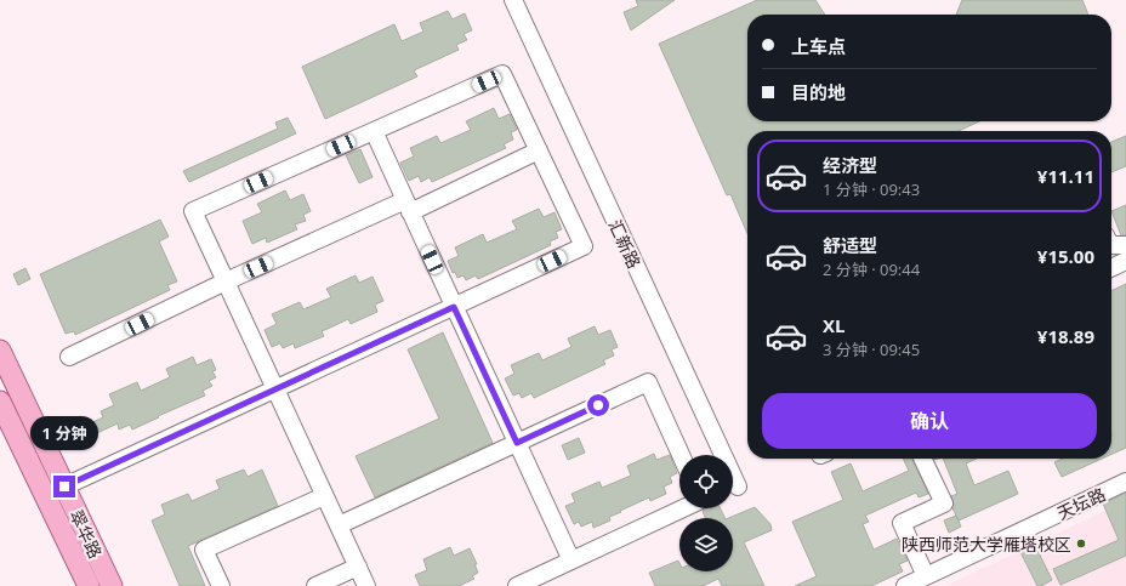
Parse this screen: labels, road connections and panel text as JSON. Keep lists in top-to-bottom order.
{
  "streets": {
    "main road": ["翠华路"],
    "street": ["汇新路", "天坛路"]
  },
  "places": ["陕西师范大学雁塔校区"],
  "page": {
    "banner": ["上车点", "目的地"],
    "list": [
      {
        "name": "经济型",
        "note": "1 分钟 · 09:43",
        "value": "¥11.11"
      },
      {
        "name": "舒适型",
        "note": "2 分钟 · 09:44",
        "value": "¥15.00"
      },
      {
        "name": "XL",
        "note": "3 分钟 · 09:45",
        "value": "¥18.89"
      }
    ],
    "buttons": "确认",
    "bubble": "1 分钟"
  }
}
